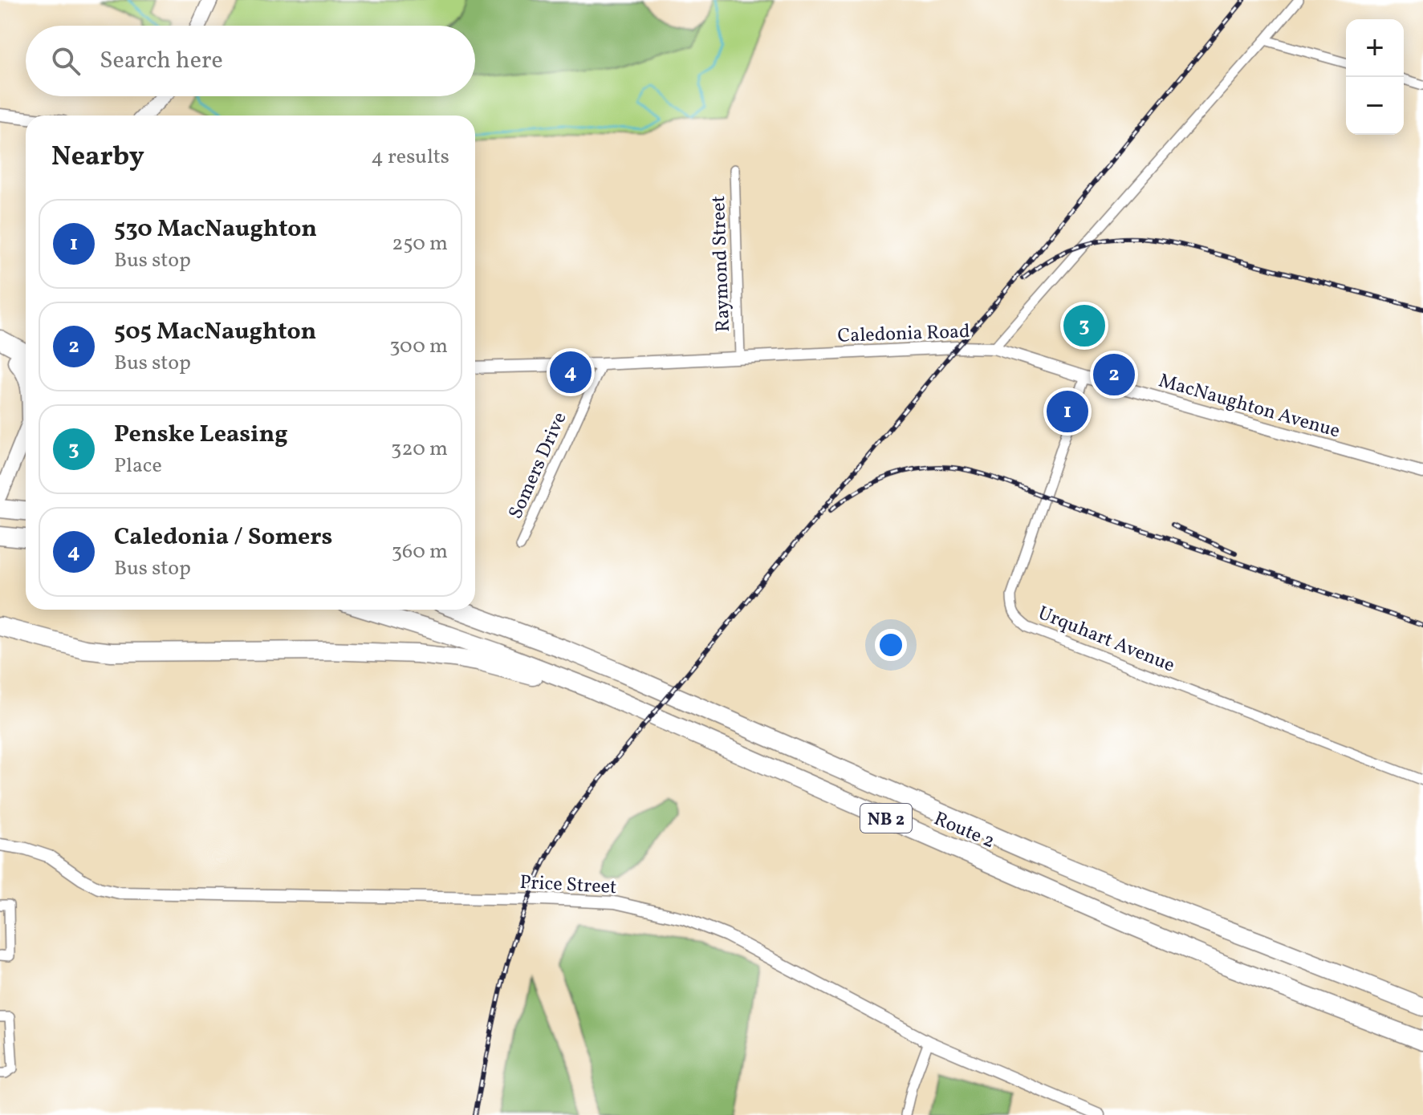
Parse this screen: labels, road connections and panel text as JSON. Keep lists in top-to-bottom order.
{
  "streets": {
    "highway": ["NB 2", "Route 2"],
    "street": [
      "Raymond Street",
      "Caledonia Road",
      "MacNaughton Avenue",
      "Somers Drive",
      "Urquhart Avenue",
      "Price Street"
    ]
  },
  "crossings": [
    ["Raymond Street", "Caledonia Road"],
    ["Caledonia Road", "MacNaughton Avenue"],
    ["Caledonia Road", "Somers Drive"],
    ["MacNaughton Avenue", "Urquhart Avenue"]
  ],
  "page": {
    "map_buttons": ["+", "−"],
    "search": "Search here",
    "heading": ["Nearby", "4 results"],
    "list": [
      {
        "mark": "1",
        "name": "530 MacNaughton",
        "note": "Bus stop",
        "value": "250 m"
      },
      {
        "mark": "2",
        "name": "505 MacNaughton",
        "note": "Bus stop",
        "value": "300 m"
      },
      {
        "mark": "3",
        "name": "Penske Leasing",
        "note": "Place",
        "value": "320 m"
      },
      {
        "mark": "4",
        "name": "Caledonia / Somers",
        "note": "Bus stop",
        "value": "360 m"
      }
    ],
    "pins": [
      "3",
      "4",
      "2",
      "1"
    ]
  }
}
